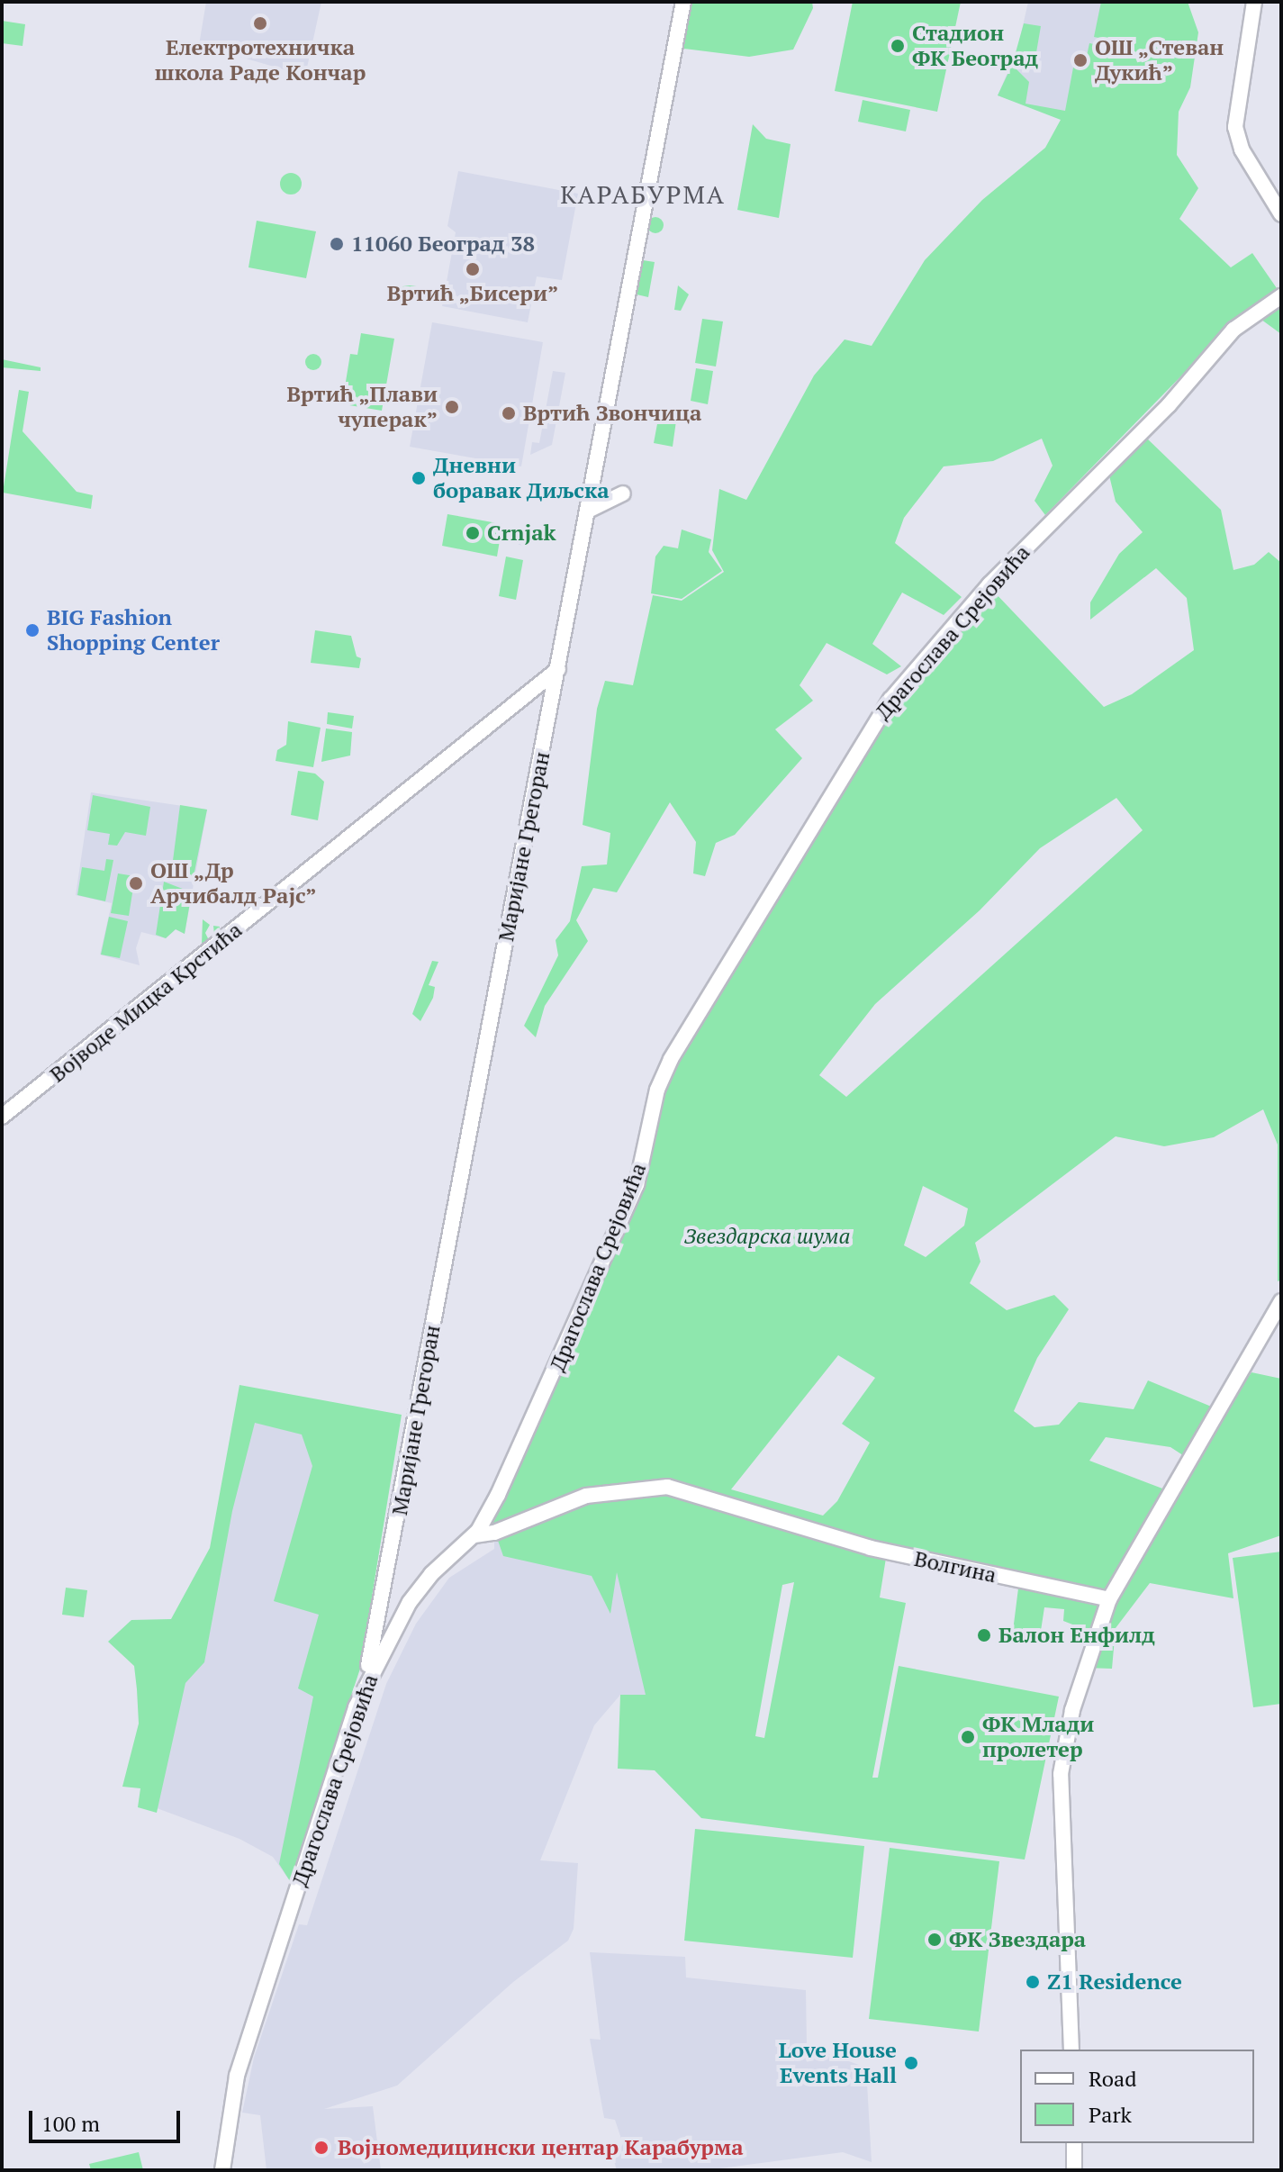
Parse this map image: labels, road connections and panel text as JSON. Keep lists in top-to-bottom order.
{
  "streets": {
    "street": [
      "Драгослава Срејовића",
      "Маријане Грегоран",
      "Војводе Мицка Крстића",
      "Волгина"
    ]
  },
  "crossings": [
    ["Драгослава Срејовића", "Маријане Грегоран"],
    ["Драгослава Срејовића", "Волгина"],
    ["Маријане Грегоран", "Војводе Мицка Крстића"]
  ],
  "districts": ["КАРАБУРМА"],
  "parks": ["Звездарска шума"],
  "places": [
    "Електротехничка школа Раде Кончар",
    "Стадион ФК Београд",
    "ОШ „Стеван Дукић”",
    "11060 Београд 38",
    "Вртић „Бисери”",
    "Вртић „Плави чуперак”",
    "Вртић Звончица",
    "Дневни боравак Диљска",
    "Crnjak",
    "BIG Fashion Shopping Center",
    "ОШ „Др Арчибалд Рајс”",
    "Балон Енфилд",
    "ФК Млади пролетер",
    "ФК Звездара",
    "Z1 Residence",
    "Love House Events Hall",
    "Војномедицински центар Карабурма"
  ],
  "legend": ["Road", "Park"],
  "scale_bar": "100 m"
}
